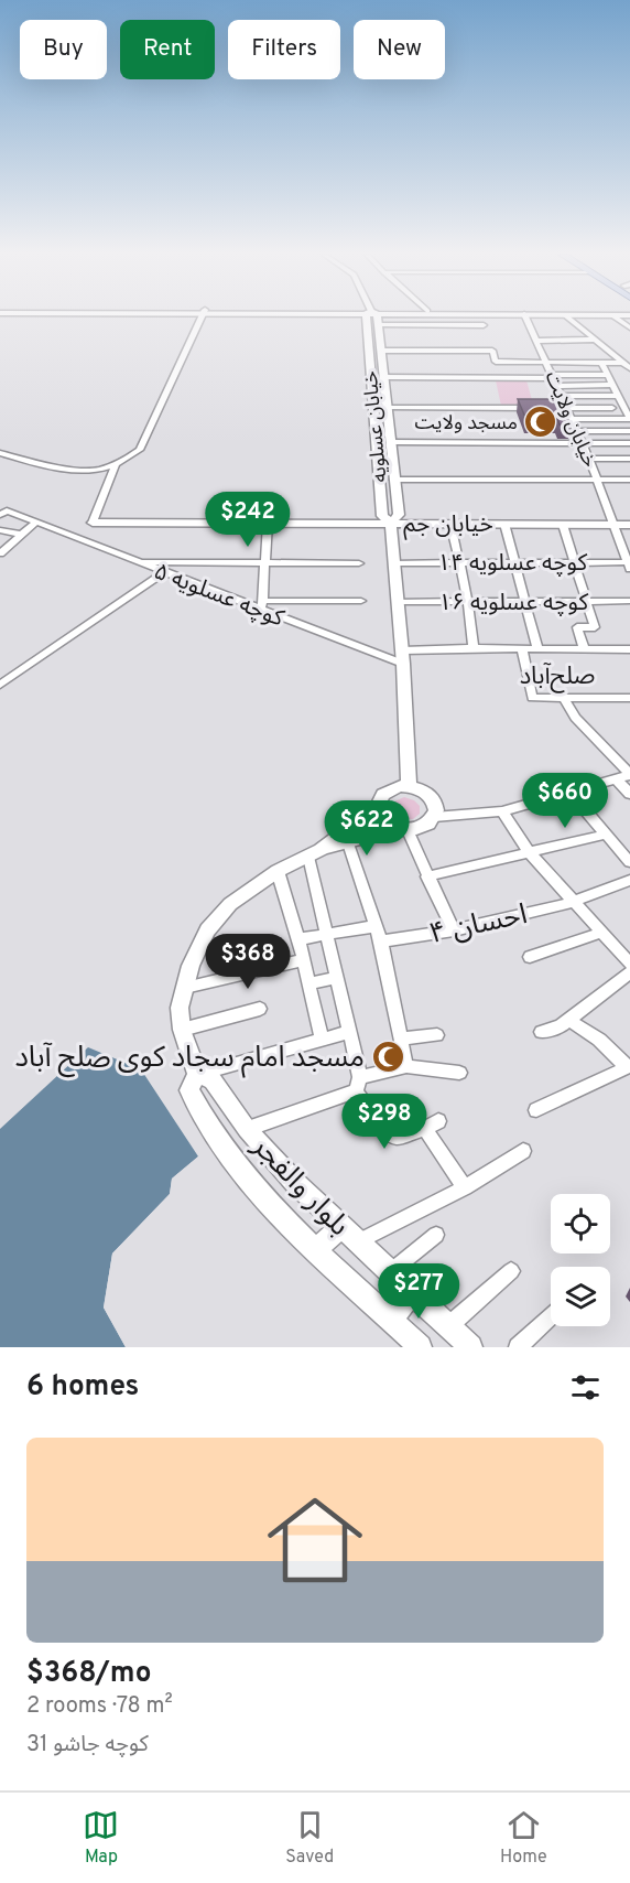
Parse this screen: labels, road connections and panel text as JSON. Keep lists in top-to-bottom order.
{
  "streets": {
    "street": [
      "خیابان ولایت",
      "خیابان عسلویه",
      "خیابان جم",
      "کوچه عسلویه ۱۴",
      "کوچه عسلویه ۵",
      "کوچه عسلویه ۱۶",
      "احسان ۴",
      "بلوار والفجر"
    ]
  },
  "crossings": [
    ["خیابان ولایت", "خیابان جم"],
    ["خیابان ولایت", "کوچه عسلویه ۱۴"],
    ["خیابان عسلویه", "خیابان جم"],
    ["خیابان عسلویه", "کوچه عسلویه ۱۴"],
    ["خیابان عسلویه", "کوچه عسلویه ۵"],
    ["خیابان عسلویه", "کوچه عسلویه ۱۶"]
  ],
  "districts": ["صلح‌آباد"],
  "places": {
    "mosque": ["مسجد ولایت", "مسجد امام سجاد کوی صلح آباد"]
  },
  "page": {
    "chip": [
      "Buy",
      "Rent",
      "Filters",
      "New"
    ],
    "price": [
      "$242",
      "$660",
      "$622",
      "$368",
      "$298",
      "$277"
    ],
    "heading": "6 homes",
    "list": [
      {
        "name": "$368/mo",
        "note": "2 rooms · 78 m² · کوچه جاشو 31"
      }
    ],
    "tabs": ["Map", "Saved", "Home"]
  }
}
